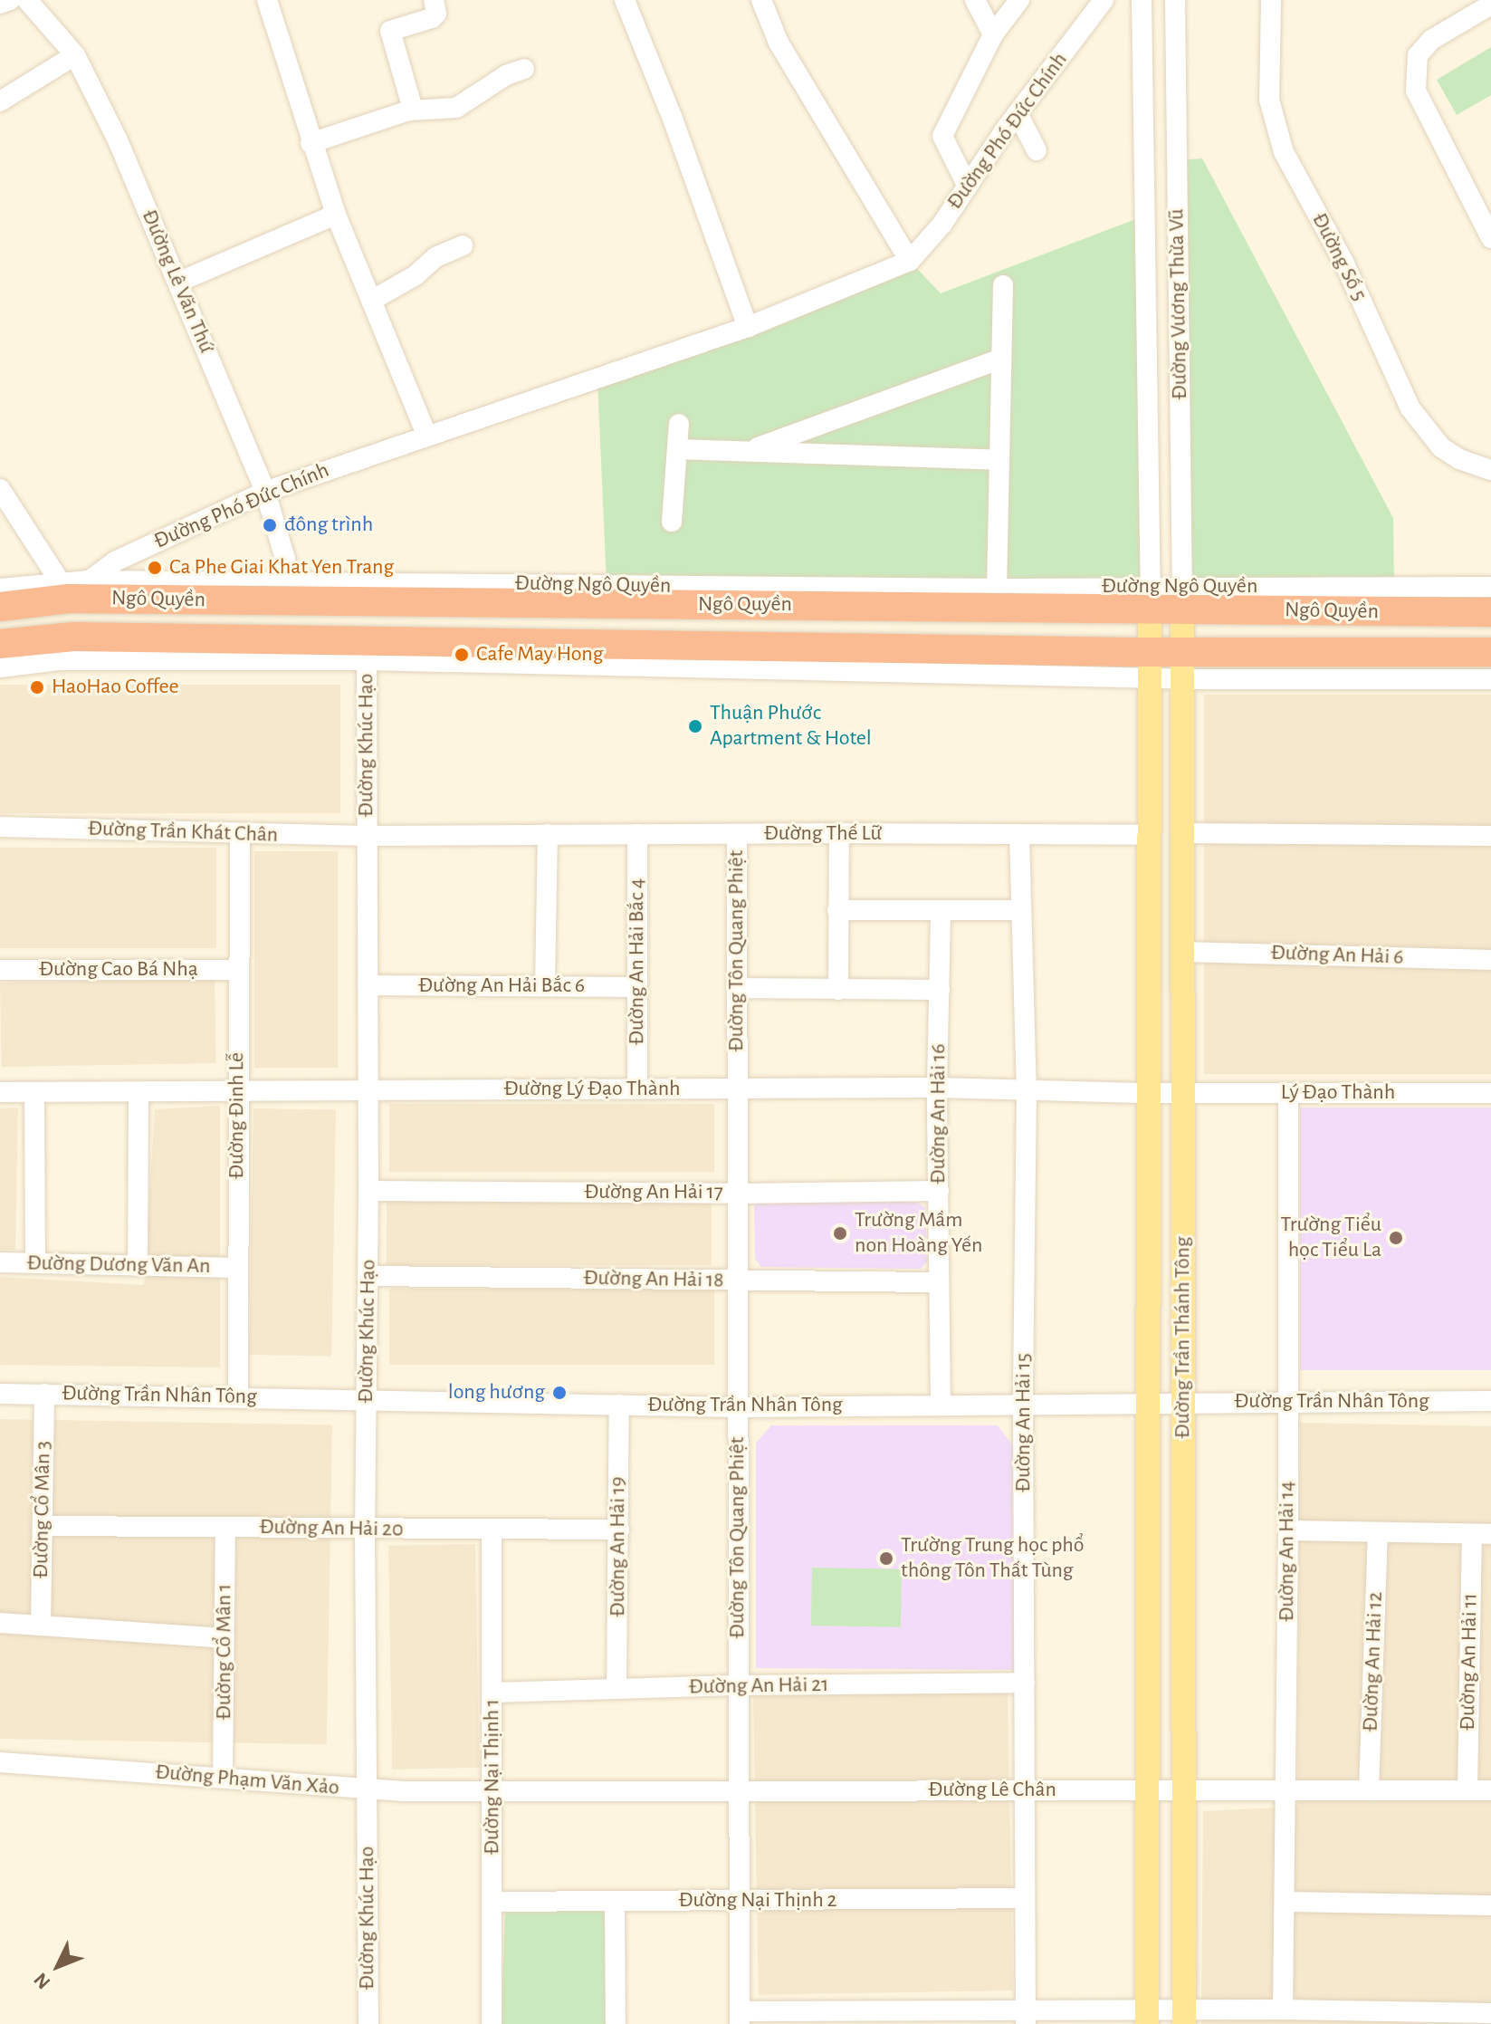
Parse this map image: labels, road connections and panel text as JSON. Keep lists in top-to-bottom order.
{
  "streets": {
    "highway": ["Ngô Quyền"],
    "main road": ["Đường Trần Thánh Tông"],
    "street": [
      "Đường Phó Đức Chính",
      "Đường Số 5",
      "Đường Lê Văn Thứ",
      "Đường Vương Thừa Vũ",
      "Đường Ngô Quyền",
      "Đường Khúc Hạo",
      "Đường Trần Khát Chân",
      "Đường Thế Lữ",
      "Đường Tôn Quang Phiệt",
      "Đường An Hải 6",
      "Đường An Hải Bắc 4",
      "Đường Cao Bá Nhạ",
      "Đường An Hải Bắc 6",
      "Đường Lý Đạo Thành",
      "Lý Đạo Thành",
      "Đường An Hải 16",
      "Đường Đinh Lễ",
      "Đường An Hải 17",
      "Đường Dương Văn An",
      "Đường An Hải 18",
      "Đường Trần Nhân Tông",
      "Đường An Hải 15",
      "Đường Cổ Mân 3",
      "Đường An Hải 20",
      "Đường An Hải 19",
      "Đường An Hải 14",
      "Đường Cổ Mân 1",
      "Đường An Hải 12",
      "Đường An Hải 11",
      "Đường An Hải 21",
      "Đường Nại Thịnh 1",
      "Đường Phạm Văn Xảo",
      "Đường Lê Chân",
      "Đường Nại Thịnh 2"
    ]
  },
  "crossings": [
    ["Đường Phó Đức Chính", "Đường Lê Văn Thứ"],
    ["Đường Phó Đức Chính", "Đường Ngô Quyền"],
    ["Đường Phó Đức Chính", "Ngô Quyền"],
    ["Đường Lê Văn Thứ", "Đường Ngô Quyền"],
    ["Đường Vương Thừa Vũ", "Đường Ngô Quyền"],
    ["Đường Vương Thừa Vũ", "Ngô Quyền"],
    ["Đường Vương Thừa Vũ", "Đường Trần Thánh Tông"],
    ["Đường Ngô Quyền", "Ngô Quyền"],
    ["Đường Ngô Quyền", "Đường Trần Thánh Tông"],
    ["Ngô Quyền", "Đường Khúc Hạo"],
    ["Ngô Quyền", "Đường Trần Thánh Tông"],
    ["Đường Khúc Hạo", "Đường Trần Khát Chân"],
    ["Đường Khúc Hạo", "Đường Thế Lữ"],
    ["Đường Khúc Hạo", "Đường An Hải Bắc 6"],
    ["Đường Khúc Hạo", "Đường Lý Đạo Thành"],
    ["Đường Khúc Hạo", "Đường An Hải 17"],
    ["Đường Khúc Hạo", "Đường An Hải 18"],
    ["Đường Khúc Hạo", "Đường Trần Nhân Tông"],
    ["Đường Khúc Hạo", "Đường An Hải 20"],
    ["Đường Khúc Hạo", "Đường Phạm Văn Xảo"],
    ["Đường Trần Khát Chân", "Đường Thế Lữ"],
    ["Đường Trần Khát Chân", "Đường Đinh Lễ"],
    ["Đường Thế Lữ", "Đường Tôn Quang Phiệt"],
    ["Đường Thế Lữ", "Đường An Hải Bắc 4"],
    ["Đường Thế Lữ", "Đường Trần Thánh Tông"],
    ["Đường Thế Lữ", "Đường An Hải 15"],
    ["Đường Tôn Quang Phiệt", "Đường Lý Đạo Thành"],
    ["Đường Tôn Quang Phiệt", "Đường An Hải 17"],
    ["Đường Tôn Quang Phiệt", "Đường An Hải 18"],
    ["Đường Tôn Quang Phiệt", "Đường Trần Nhân Tông"],
    ["Đường Tôn Quang Phiệt", "Đường An Hải 21"],
    ["Đường Tôn Quang Phiệt", "Đường Lê Chân"],
    ["Đường Tôn Quang Phiệt", "Đường Nại Thịnh 2"],
    ["Đường An Hải 6", "Đường Trần Thánh Tông"],
    ["Đường An Hải Bắc 4", "Đường An Hải Bắc 6"],
    ["Đường An Hải Bắc 4", "Đường Lý Đạo Thành"],
    ["Đường Cao Bá Nhạ", "Đường Đinh Lễ"],
    ["Đường Lý Đạo Thành", "Lý Đạo Thành"],
    ["Đường Lý Đạo Thành", "Đường An Hải 16"],
    ["Đường Lý Đạo Thành", "Đường Đinh Lễ"],
    ["Đường Lý Đạo Thành", "Đường Trần Thánh Tông"],
    ["Đường Lý Đạo Thành", "Đường An Hải 15"],
    ["Lý Đạo Thành", "Đường Trần Thánh Tông"],
    ["Lý Đạo Thành", "Đường An Hải 14"],
    ["Đường An Hải 16", "Đường An Hải 17"],
    ["Đường An Hải 16", "Đường An Hải 18"],
    ["Đường An Hải 16", "Đường Trần Nhân Tông"],
    ["Đường Đinh Lễ", "Đường Dương Văn An"],
    ["Đường Đinh Lễ", "Đường Trần Nhân Tông"],
    ["Đường Trần Thánh Tông", "Đường Trần Nhân Tông"],
    ["Đường Trần Thánh Tông", "Đường Lê Chân"],
    ["Đường Trần Nhân Tông", "Đường An Hải 15"],
    ["Đường Trần Nhân Tông", "Đường Cổ Mân 3"],
    ["Đường Trần Nhân Tông", "Đường An Hải 19"],
    ["Đường Trần Nhân Tông", "Đường An Hải 14"],
    ["Đường An Hải 15", "Đường An Hải 21"],
    ["Đường An Hải 15", "Đường Lê Chân"],
    ["Đường An Hải 15", "Đường Nại Thịnh 2"],
    ["Đường Cổ Mân 3", "Đường An Hải 20"],
    ["Đường An Hải 20", "Đường An Hải 19"],
    ["Đường An Hải 20", "Đường Cổ Mân 1"],
    ["Đường An Hải 20", "Đường Nại Thịnh 1"],
    ["Đường An Hải 19", "Đường An Hải 21"],
    ["Đường An Hải 14", "Đường Lê Chân"],
    ["Đường Cổ Mân 1", "Đường Phạm Văn Xảo"],
    ["Đường An Hải 12", "Đường Lê Chân"],
    ["Đường An Hải 11", "Đường Lê Chân"],
    ["Đường An Hải 21", "Đường Nại Thịnh 1"],
    ["Đường Nại Thịnh 1", "Đường Phạm Văn Xảo"],
    ["Đường Nại Thịnh 1", "Đường Lê Chân"],
    ["Đường Nại Thịnh 1", "Đường Nại Thịnh 2"],
    ["Đường Phạm Văn Xảo", "Đường Lê Chân"]
  ],
  "places": [
    "đông trình",
    "Ca Phe Giai Khat Yen Trang",
    "Cafe May Hong",
    "HaoHao Coffee",
    "Thuận Phước Apartment & Hotel",
    "Trường Mầm non Hoàng Yến",
    "Trường Tiểu học Tiểu La",
    "long hương",
    "Trường Trung học phổ thông Tôn Thất Tùng"
  ],
  "north": "bottom left"
}
